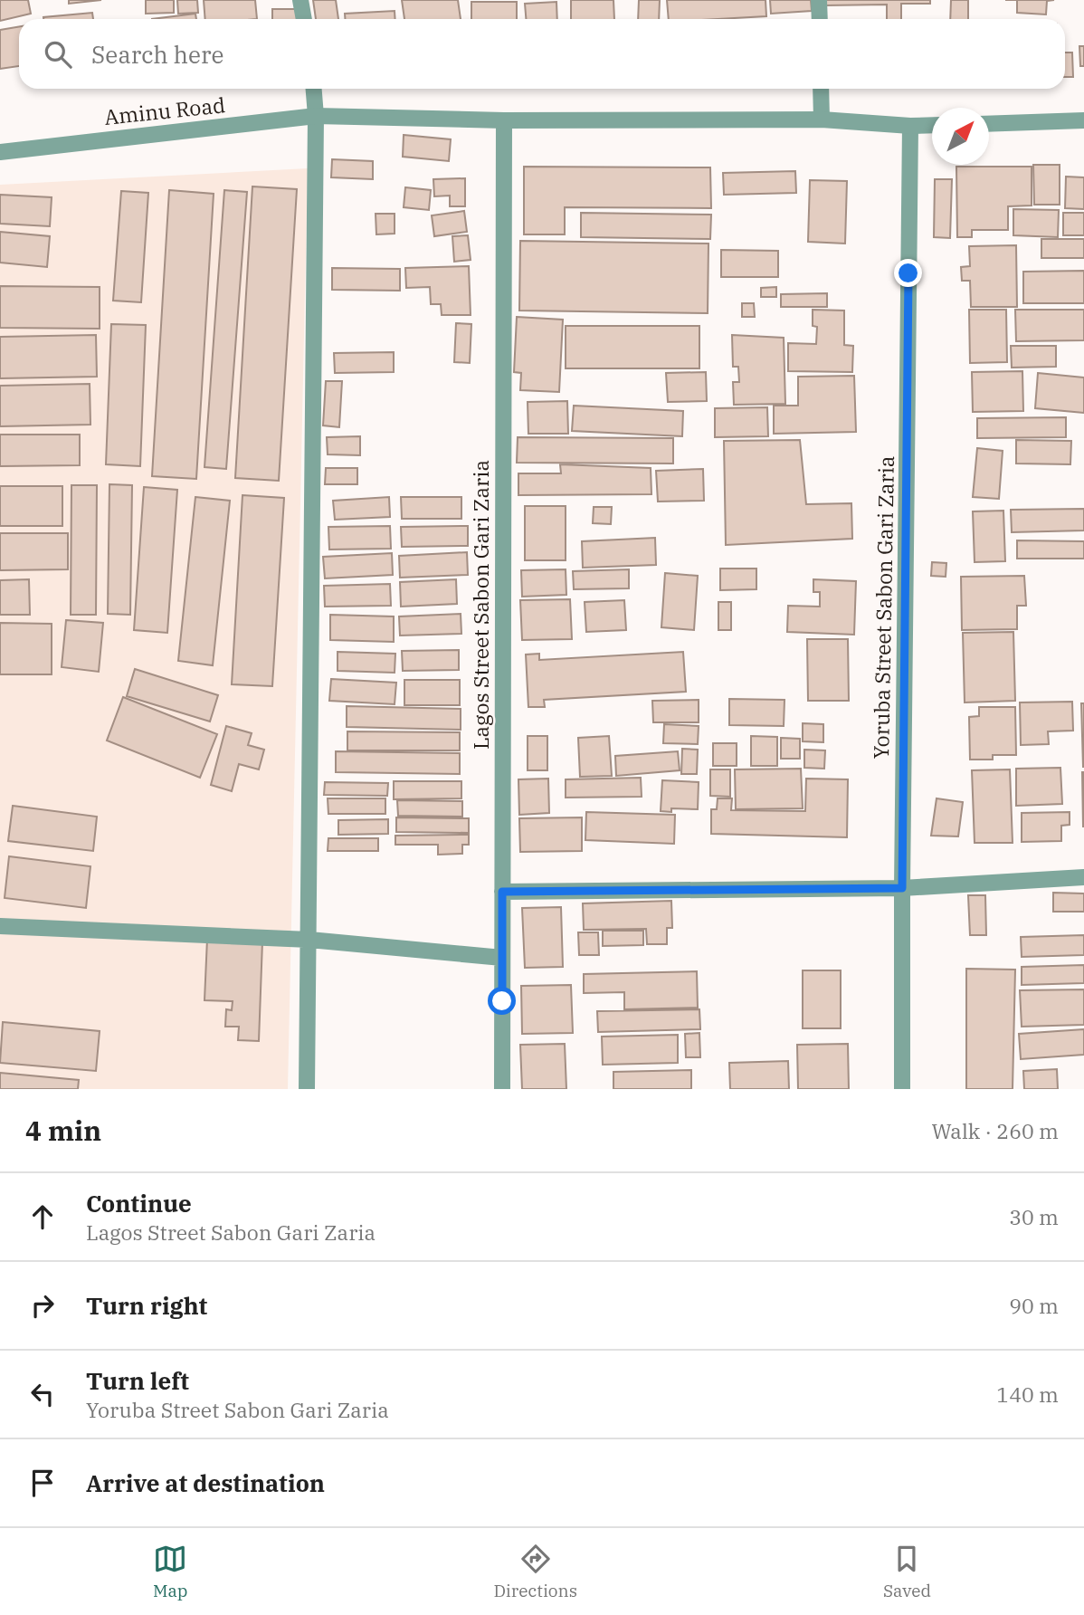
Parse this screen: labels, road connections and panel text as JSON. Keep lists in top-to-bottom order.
{
  "streets": {
    "street": ["Aminu Road", "Lagos Street Sabon Gari Zaria", "Yoruba Street Sabon Gari Zaria"]
  },
  "crossings": [
    ["Aminu Road", "Lagos Street Sabon Gari Zaria"],
    ["Aminu Road", "Yoruba Street Sabon Gari Zaria"]
  ],
  "north": "top right",
  "page": {
    "search": "Search here",
    "heading": ["4 min", "Walk · 260 m"],
    "list": [
      ["Continue", "Lagos Street Sabon Gari Zaria", "30 m"],
      ["Turn right", "90 m"],
      ["Turn left", "Yoruba Street Sabon Gari Zaria", "140 m"],
      "Arrive at destination"
    ],
    "nav": ["Map", "Directions", "Saved"]
  }
}
